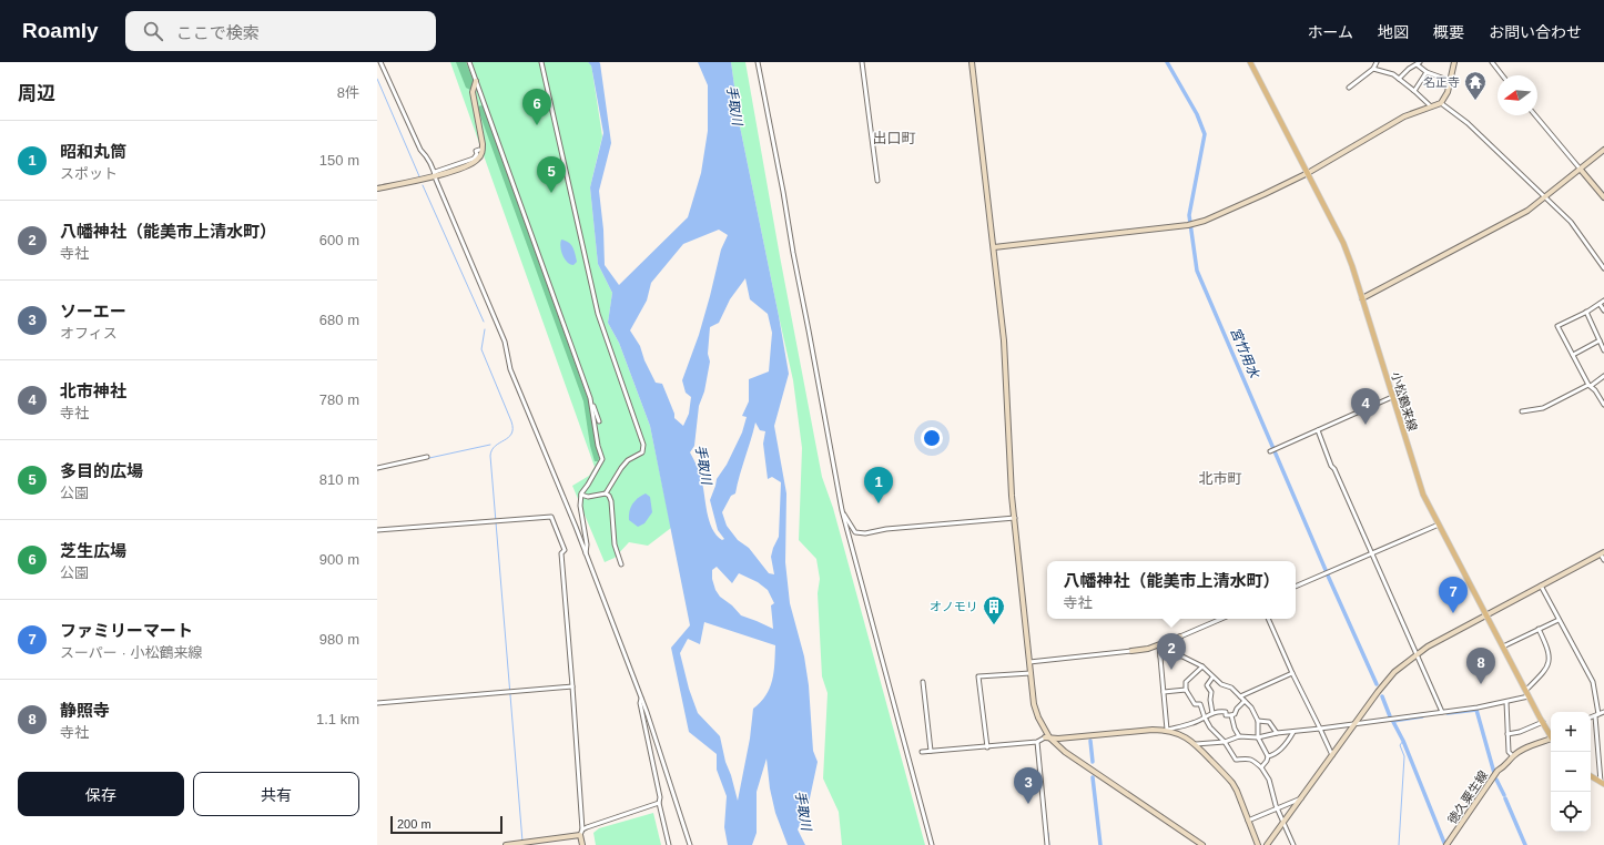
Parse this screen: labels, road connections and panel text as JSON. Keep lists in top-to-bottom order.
{
  "streets": {
    "main road": ["小松鶴来線"],
    "street": ["徳久粟生線"]
  },
  "districts": ["出口町", "北市町"],
  "water": ["手取川", "宮竹用水"],
  "places": {
    "temple": ["名正寺"],
    "building": ["オノモリ"]
  },
  "scale_bar": "200 m",
  "north": "left",
  "page": {
    "header": "Roamly",
    "search": "ここで検索",
    "nav": [
      "ホーム",
      "地図",
      "概要",
      "お問い合わせ"
    ],
    "heading": ["周辺", "8件"],
    "pins": [
      "6",
      "5",
      "4",
      "1",
      "7",
      "2",
      "8",
      "3"
    ],
    "list": [
      {
        "mark": "1",
        "name": "昭和丸筒",
        "note": "スポット",
        "value": "150 m"
      },
      {
        "mark": "2",
        "name": "八幡神社（能美市上清水町）",
        "note": "寺社",
        "value": "600 m"
      },
      {
        "mark": "3",
        "name": "ソーエー",
        "note": "オフィス",
        "value": "680 m"
      },
      {
        "mark": "4",
        "name": "北市神社",
        "note": "寺社",
        "value": "780 m"
      },
      {
        "mark": "5",
        "name": "多目的広場",
        "note": "公園",
        "value": "810 m"
      },
      {
        "mark": "6",
        "name": "芝生広場",
        "note": "公園",
        "value": "900 m"
      },
      {
        "mark": "7",
        "name": "ファミリーマート",
        "note": "スーパー · 小松鶴来線",
        "value": "980 m"
      },
      {
        "mark": "8",
        "name": "静照寺",
        "note": "寺社",
        "value": "1.1 km"
      }
    ],
    "popup": ["八幡神社（能美市上清水町）", "寺社"],
    "map_buttons": ["+", "−"],
    "buttons": ["保存", "共有"],
    "scale": "200 m"
  }
}
